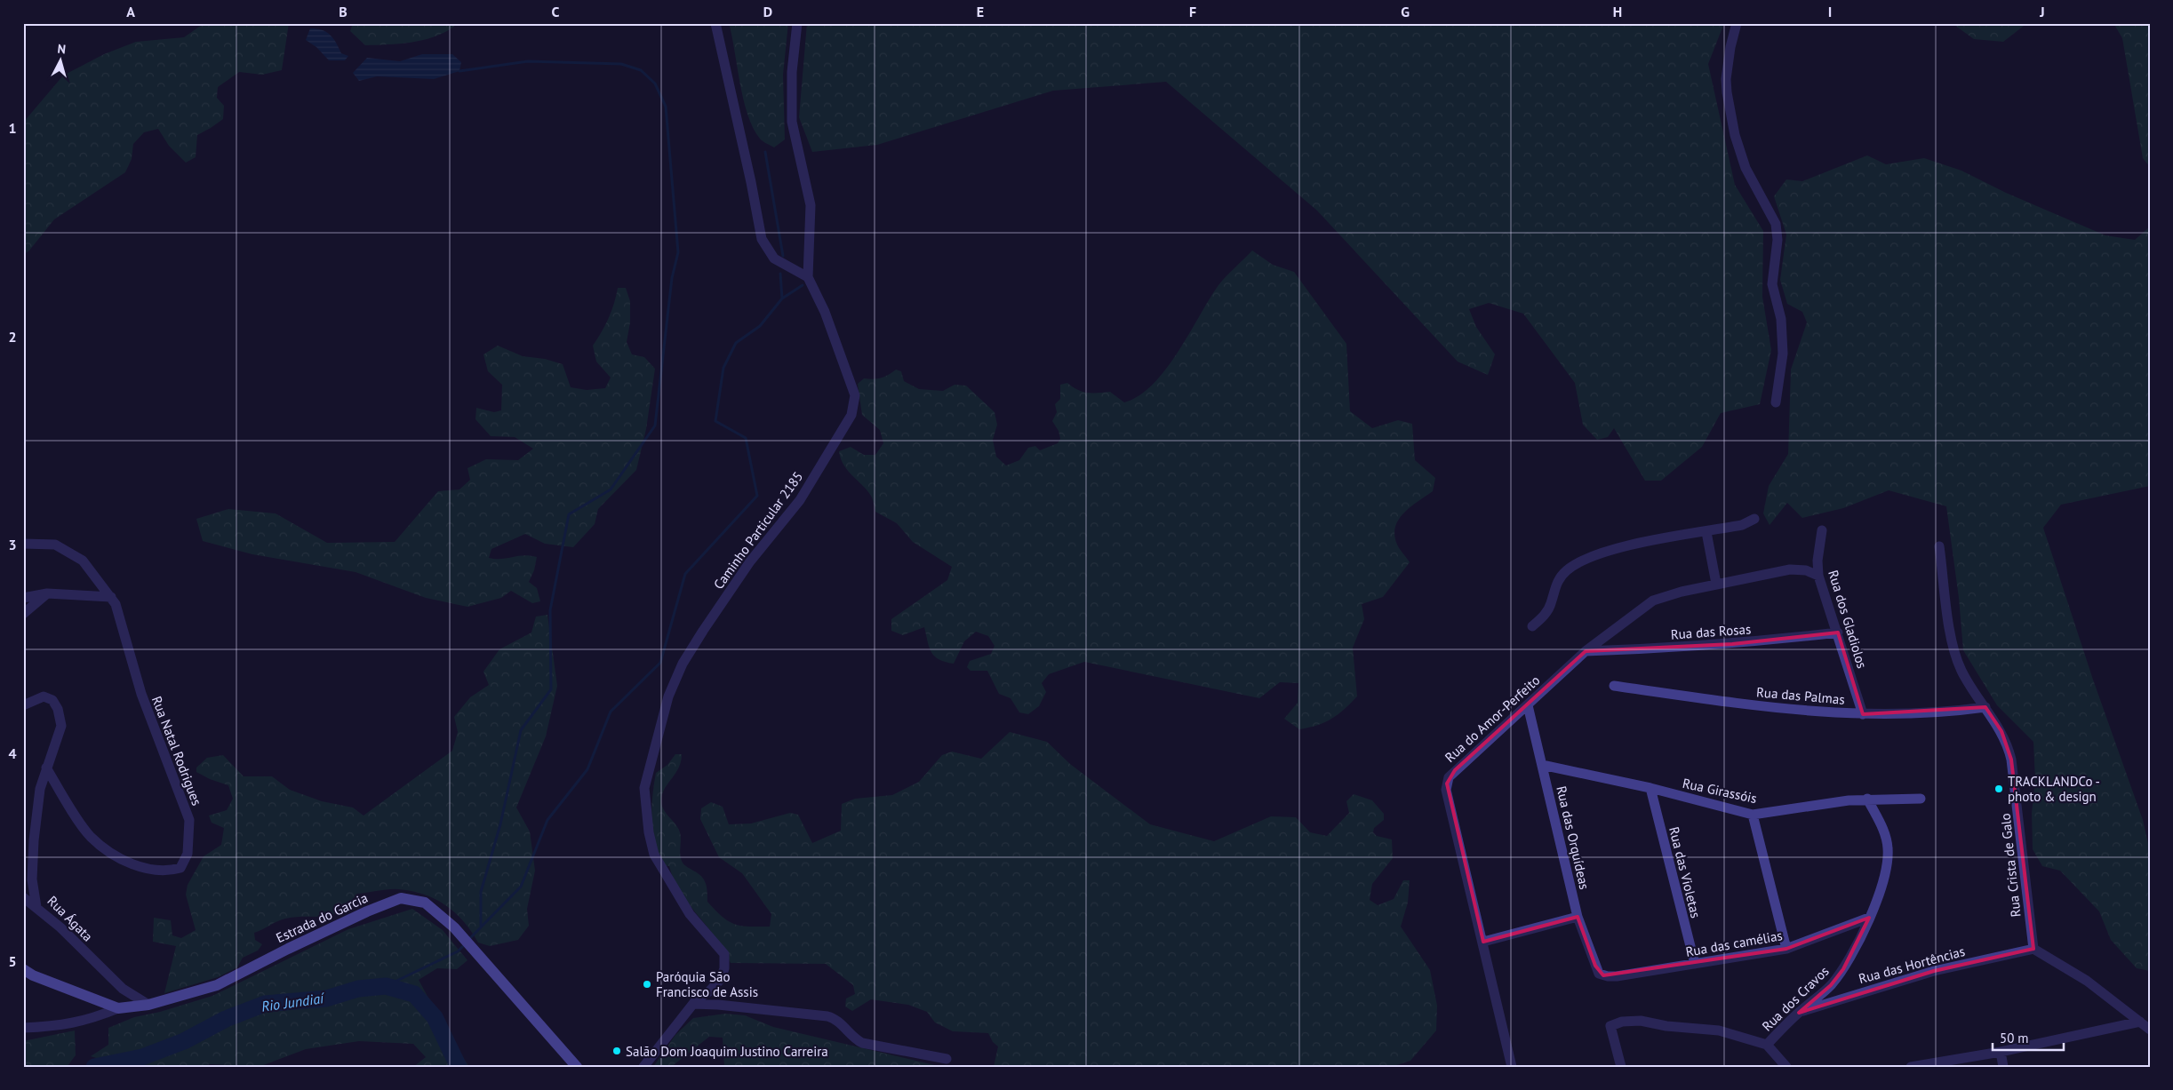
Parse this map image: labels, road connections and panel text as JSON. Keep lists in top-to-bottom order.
{
  "streets": {
    "street": [
      "Caminho Particular 2185",
      "Rua dos Gladiolos",
      "Rua das Rosas",
      "Rua das Palmas",
      "Rua do Amor-Perfeito",
      "Rua Natal Rodrigues",
      "Rua Girassóis",
      "Rua das Orquídeas",
      "Rua Crista de Galo",
      "Rua das Violetas",
      "Estrada do Garcia",
      "Rua Ágata",
      "Rua das camélias",
      "Rua das Hortências",
      "Rua dos Cravos"
    ]
  },
  "crossings": [
    ["Rua dos Gladiolos", "Rua das Rosas"],
    ["Rua dos Gladiolos", "Rua das Palmas"],
    ["Rua dos Gladiolos", "Rua do Amor-Perfeito"],
    ["Rua das Rosas", "Rua do Amor-Perfeito"],
    ["Rua das Palmas", "Rua Crista de Galo"],
    ["Rua do Amor-Perfeito", "Rua das Orquídeas"],
    ["Rua Natal Rodrigues", "Rua Ágata"],
    ["Rua Girassóis", "Rua das Orquídeas"],
    ["Rua Girassóis", "Rua das Violetas"],
    ["Rua Girassóis", "Rua dos Cravos"],
    ["Rua das Orquídeas", "Rua das camélias"],
    ["Rua Crista de Galo", "Rua das Hortências"],
    ["Rua das Violetas", "Rua das camélias"],
    ["Estrada do Garcia", "Rua Ágata"],
    ["Rua das camélias", "Rua dos Cravos"],
    ["Rua das Hortências", "Rua dos Cravos"]
  ],
  "water": ["Rio Jundiaí"],
  "places": ["TRACKLANDCo - photo & design", "Paróquia São Francisco de Assis", "Salão Dom Joaquim Justino Carreira"],
  "scale_bar": "50 m",
  "north": "top",
  "grid": {
    "columns": [
      "A",
      "B",
      "C",
      "D",
      "E",
      "F",
      "G",
      "H",
      "I",
      "J"
    ],
    "rows": [
      "1",
      "2",
      "3",
      "4",
      "5"
    ]
  }
}
